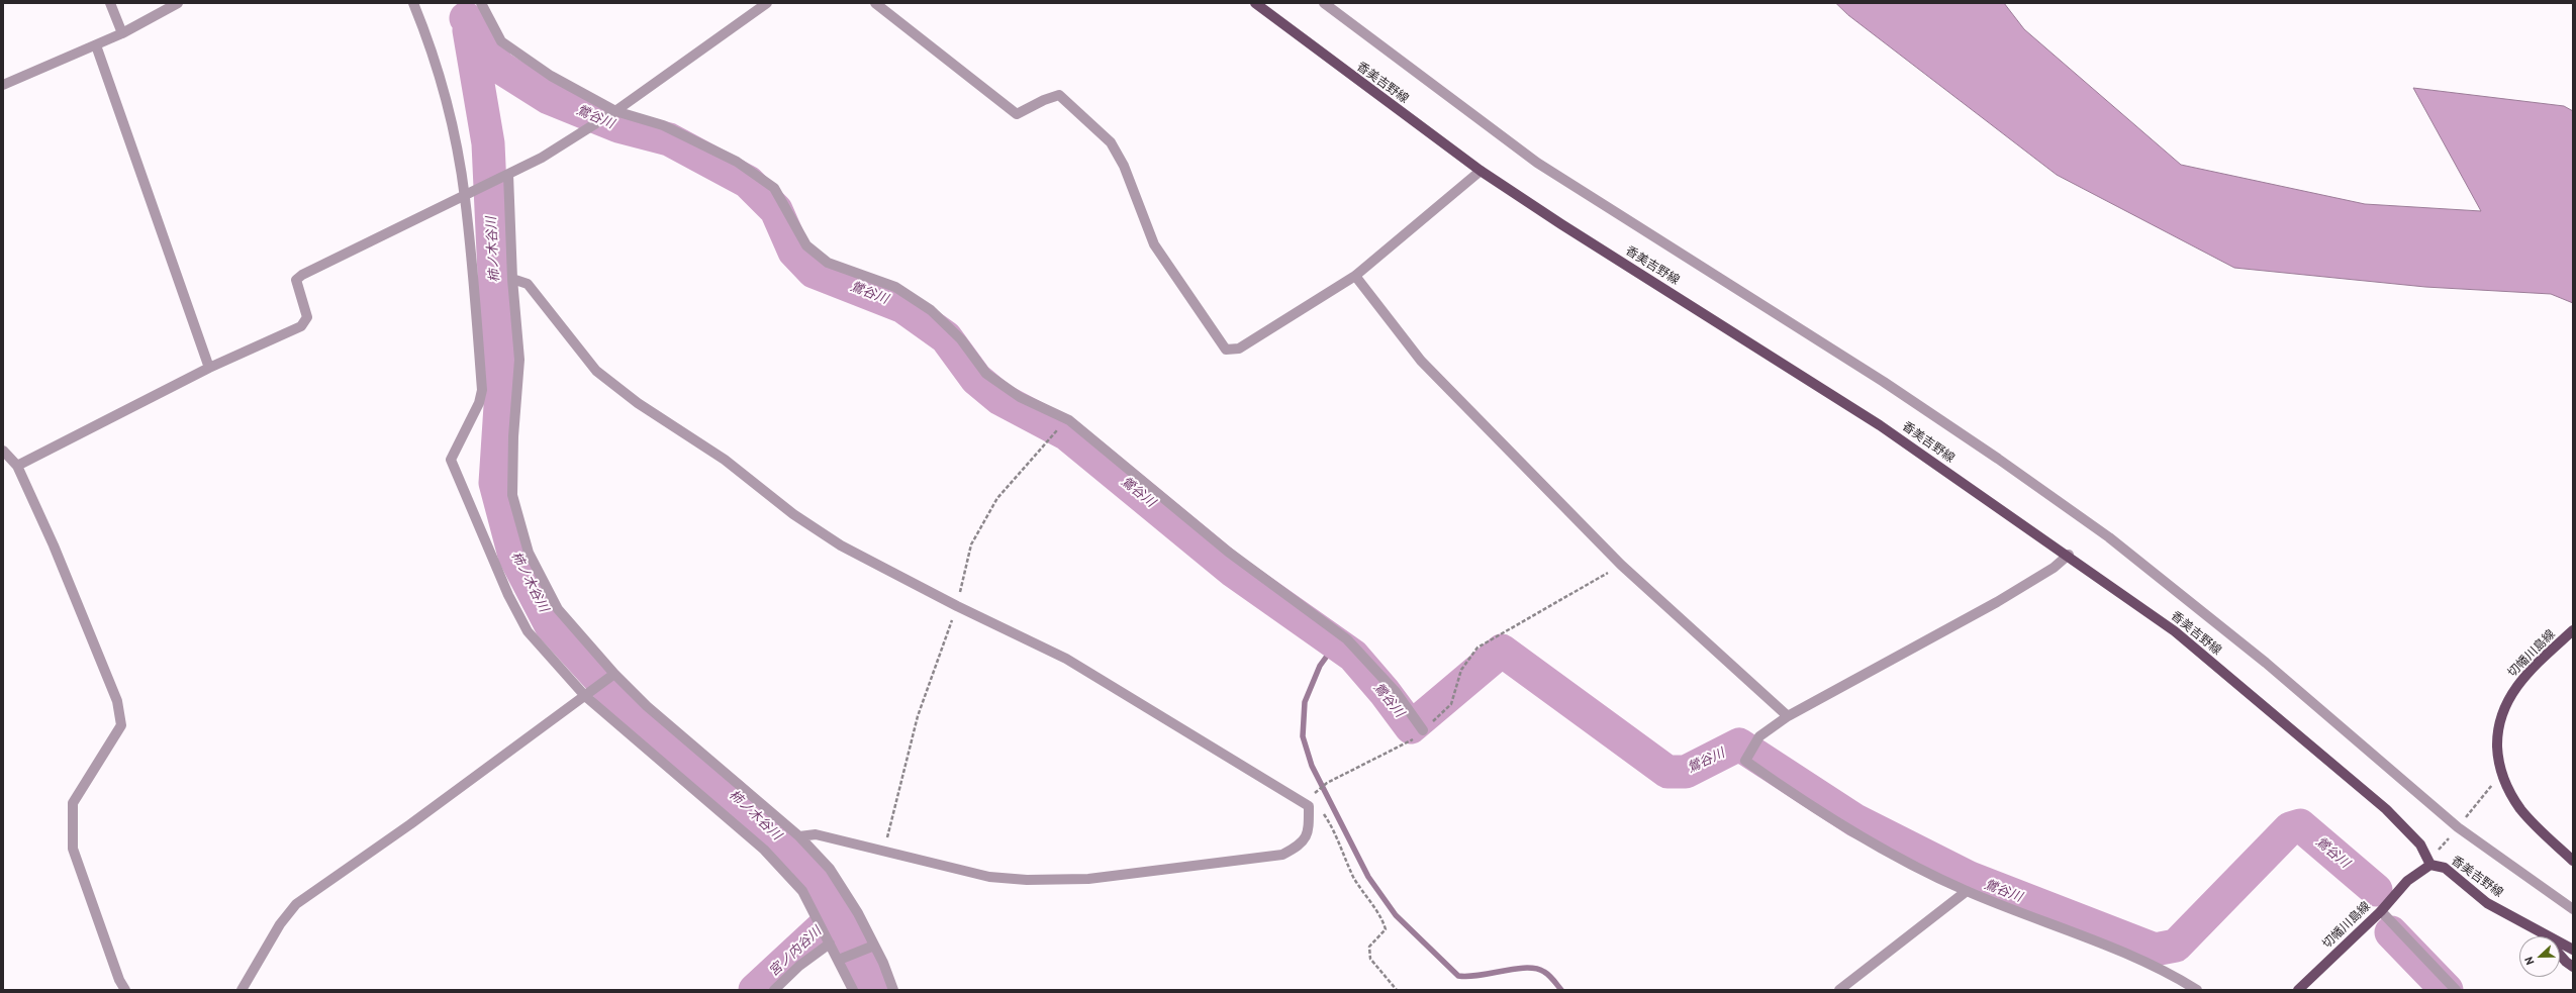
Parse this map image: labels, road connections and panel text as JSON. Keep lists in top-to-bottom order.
{
  "streets": {
    "main road": ["香美吉野線", "切幡川島線"]
  },
  "crossings": [
    ["香美吉野線", "切幡川島線"]
  ],
  "water": ["鶯谷川", "柿ノ木谷川", "宮ノ内谷川"],
  "north": "left"
}
